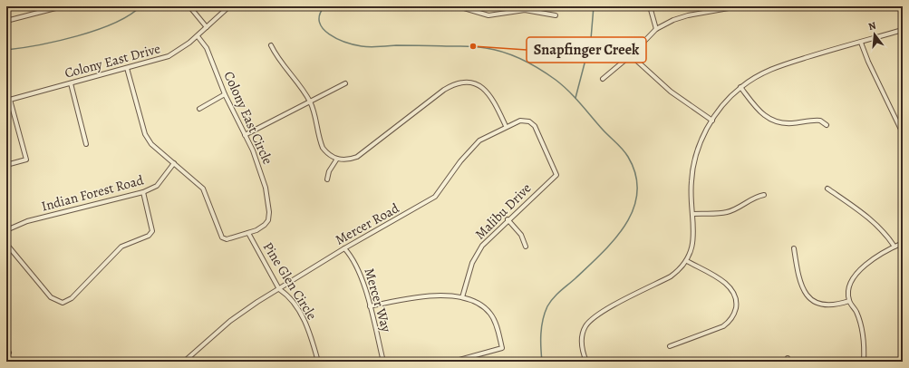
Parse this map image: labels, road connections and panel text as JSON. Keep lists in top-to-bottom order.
{
  "streets": {
    "street": [
      "Colony East Drive",
      "Colony East Circle",
      "Indian Forest Road",
      "Malibu Drive",
      "Mercer Road",
      "Pine Glen Circle",
      "Mercer Way"
    ]
  },
  "crossings": [
    ["Colony East Drive", "Colony East Circle"],
    ["Colony East Circle", "Indian Forest Road"],
    ["Colony East Circle", "Pine Glen Circle"],
    ["Malibu Drive", "Mercer Road"],
    ["Mercer Road", "Pine Glen Circle"],
    ["Mercer Road", "Mercer Way"]
  ],
  "places": ["Snapfinger Creek"],
  "north": "top"
}
